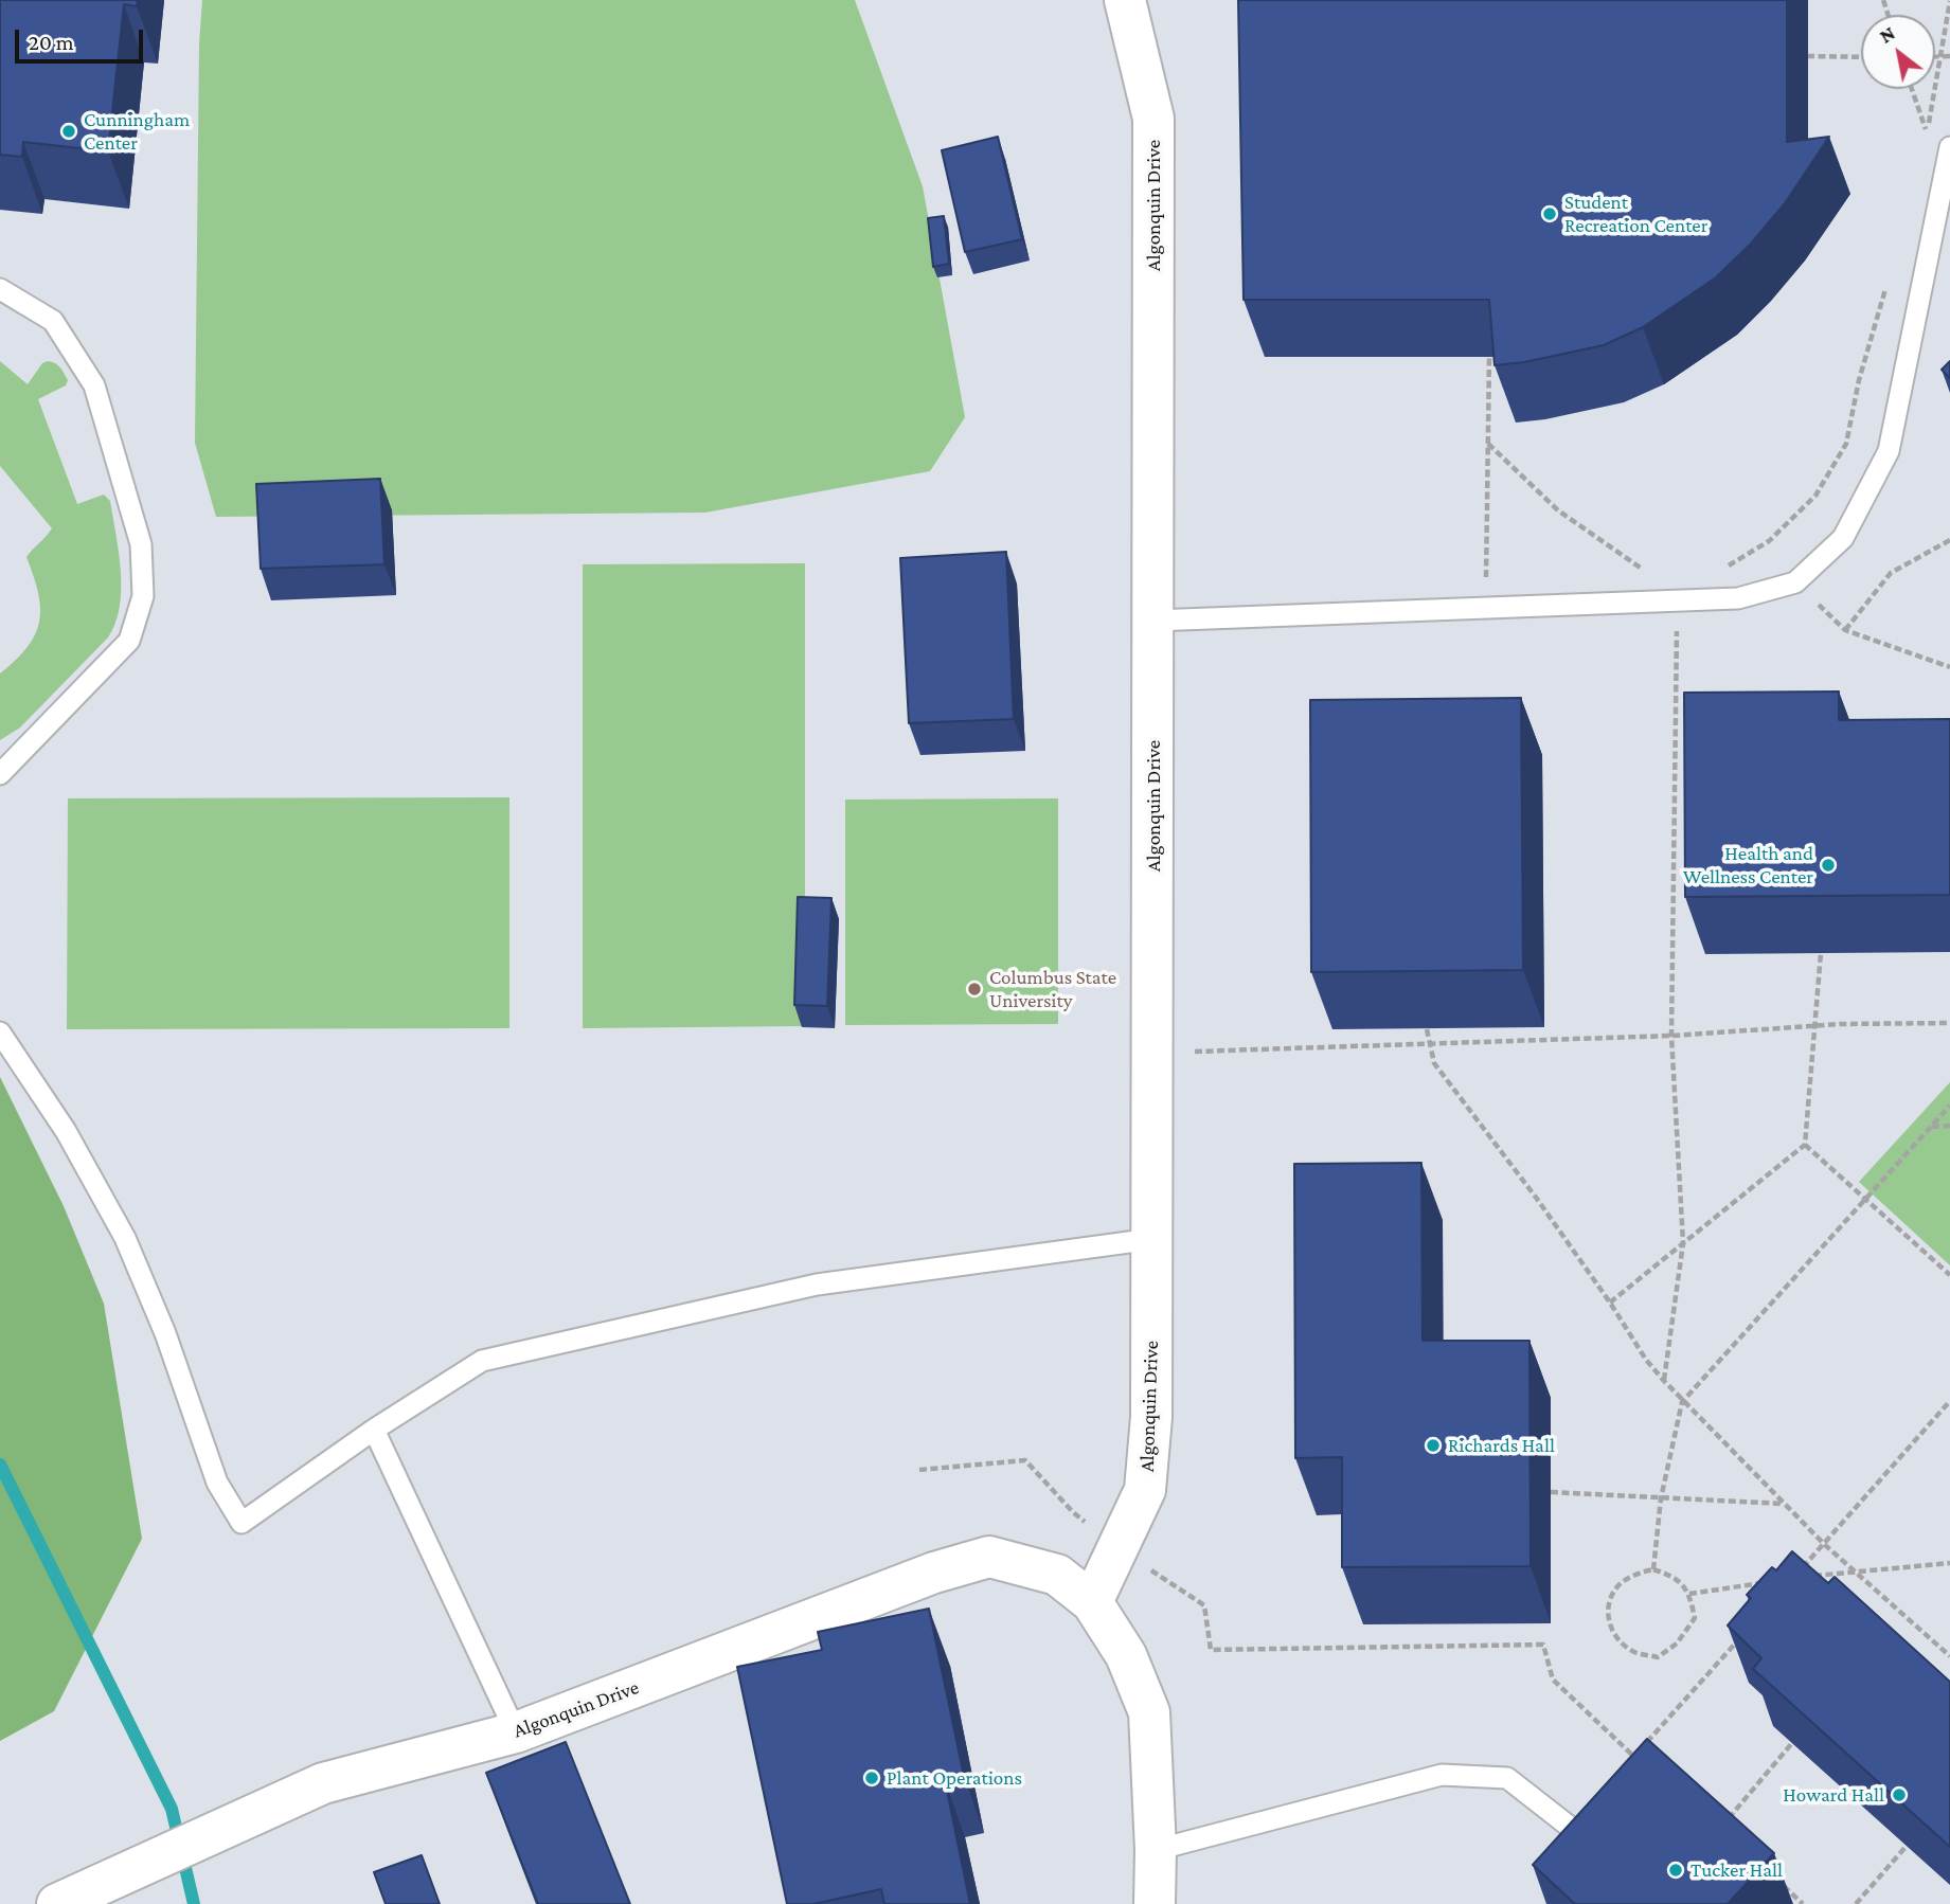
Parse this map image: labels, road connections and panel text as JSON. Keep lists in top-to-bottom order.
{
  "streets": {
    "street": ["Algonquin Drive"]
  },
  "places": [
    "Cunningham Center",
    "Student Recreation Center",
    "Health and Wellness Center",
    "Columbus State University",
    "Richards Hall",
    "Plant Operations",
    "Howard Hall",
    "Tucker Hall"
  ],
  "scale_bar": "20 m",
  "north": "top left"
}
